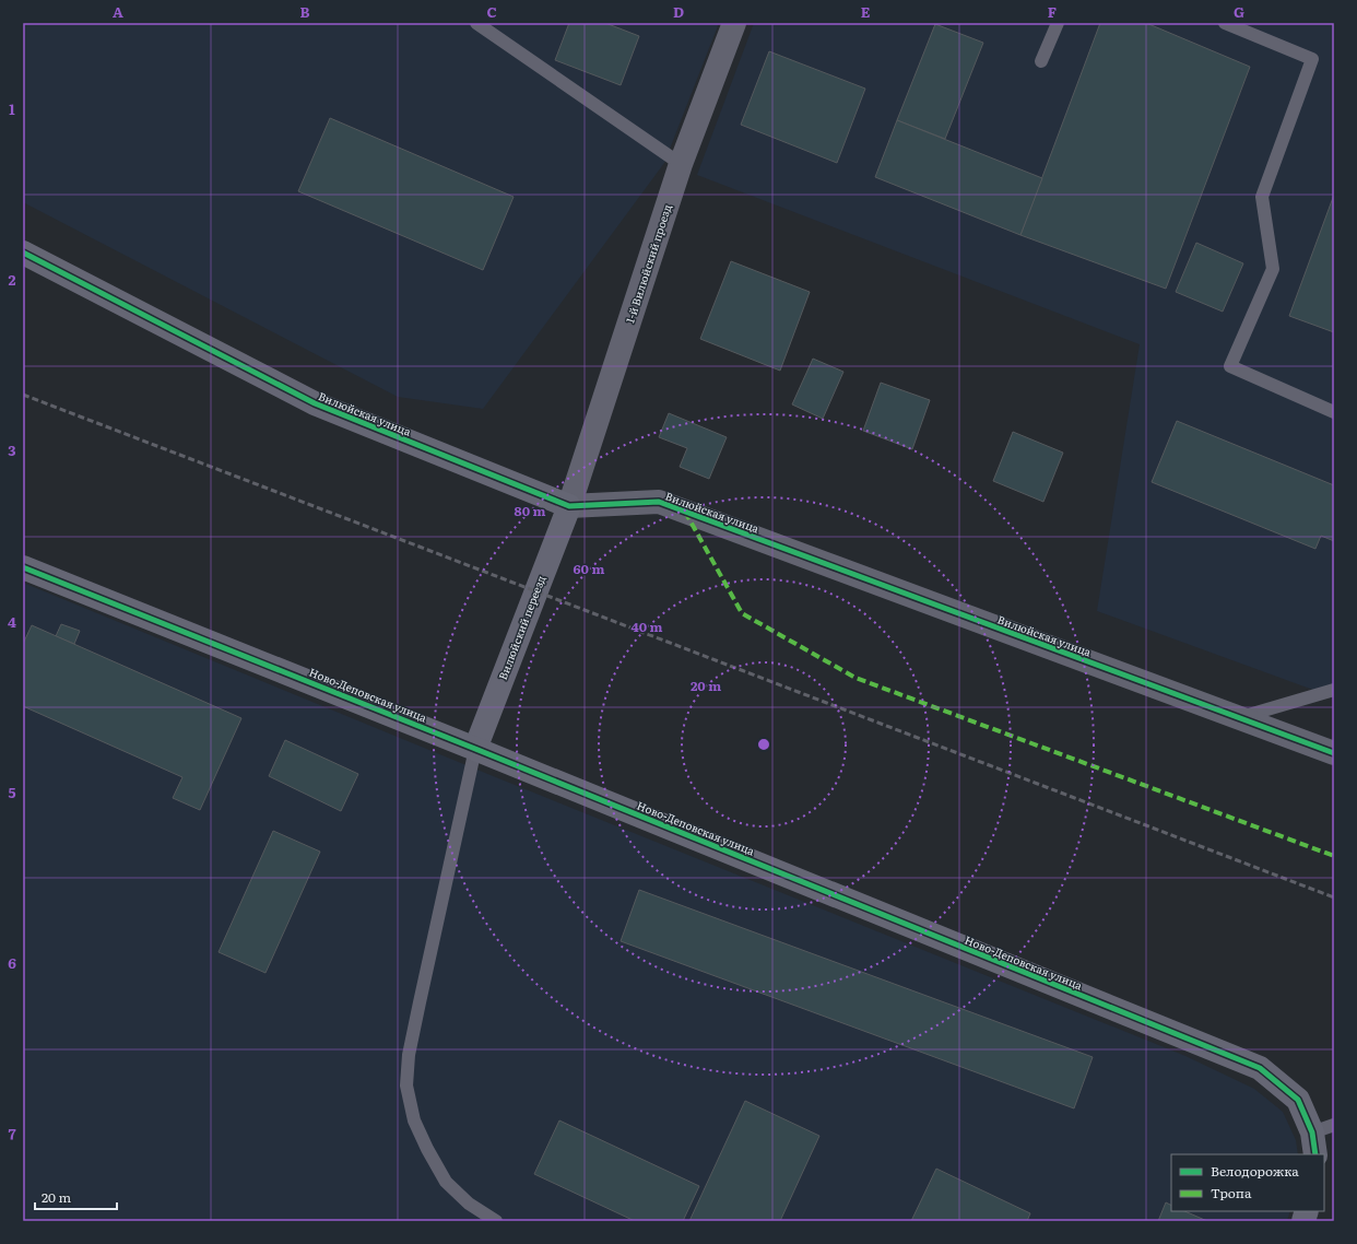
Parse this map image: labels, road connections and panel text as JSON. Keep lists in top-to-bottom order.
{
  "streets": {
    "street": [
      "1-й Вилюйский проезд",
      "Вилюйская улица",
      "Вилюйский переезд",
      "Ново-Деповская улица"
    ]
  },
  "crossings": [
    ["1-й Вилюйский проезд", "Вилюйская улица"],
    ["1-й Вилюйский проезд", "Вилюйский переезд"],
    ["Вилюйская улица", "Вилюйский переезд"],
    ["Вилюйский переезд", "Ново-Деповская улица"]
  ],
  "legend": ["Велодорожка", "Тропа"],
  "scale_bar": "20 m",
  "grid": {
    "columns": [
      "A",
      "B",
      "C",
      "D",
      "E",
      "F",
      "G"
    ],
    "rows": [
      "1",
      "2",
      "3",
      "4",
      "5",
      "6",
      "7"
    ]
  },
  "rings": [
    "80 m",
    "60 m",
    "40 m",
    "20 m"
  ]
}
